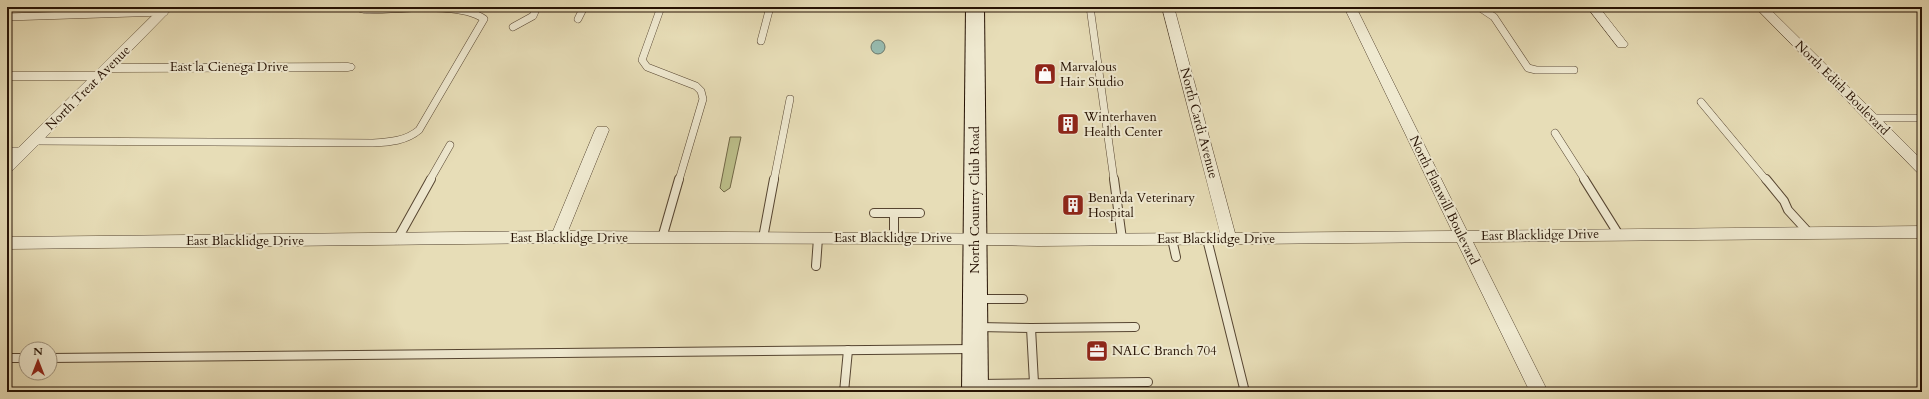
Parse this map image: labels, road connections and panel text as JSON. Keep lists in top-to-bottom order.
{
  "streets": {
    "main road": ["North Country Club Road"],
    "street": [
      "East la Cienega Drive",
      "North Treat Avenue",
      "North Edith Boulevard",
      "North Cardi Avenue",
      "North Flanwill Boulevard",
      "East Blacklidge Drive"
    ]
  },
  "crossings": [
    ["East la Cienega Drive", "North Treat Avenue"],
    ["North Cardi Avenue", "East Blacklidge Drive"],
    ["North Country Club Road", "East Blacklidge Drive"],
    ["North Flanwill Boulevard", "East Blacklidge Drive"]
  ],
  "places": {
    "shop": ["Marvalous Hair Studio"],
    "building": ["Winterhaven Health Center", "Benarda Veterinary Hospital"],
    "office": ["NALC Branch 704"]
  },
  "north": "top"
}
